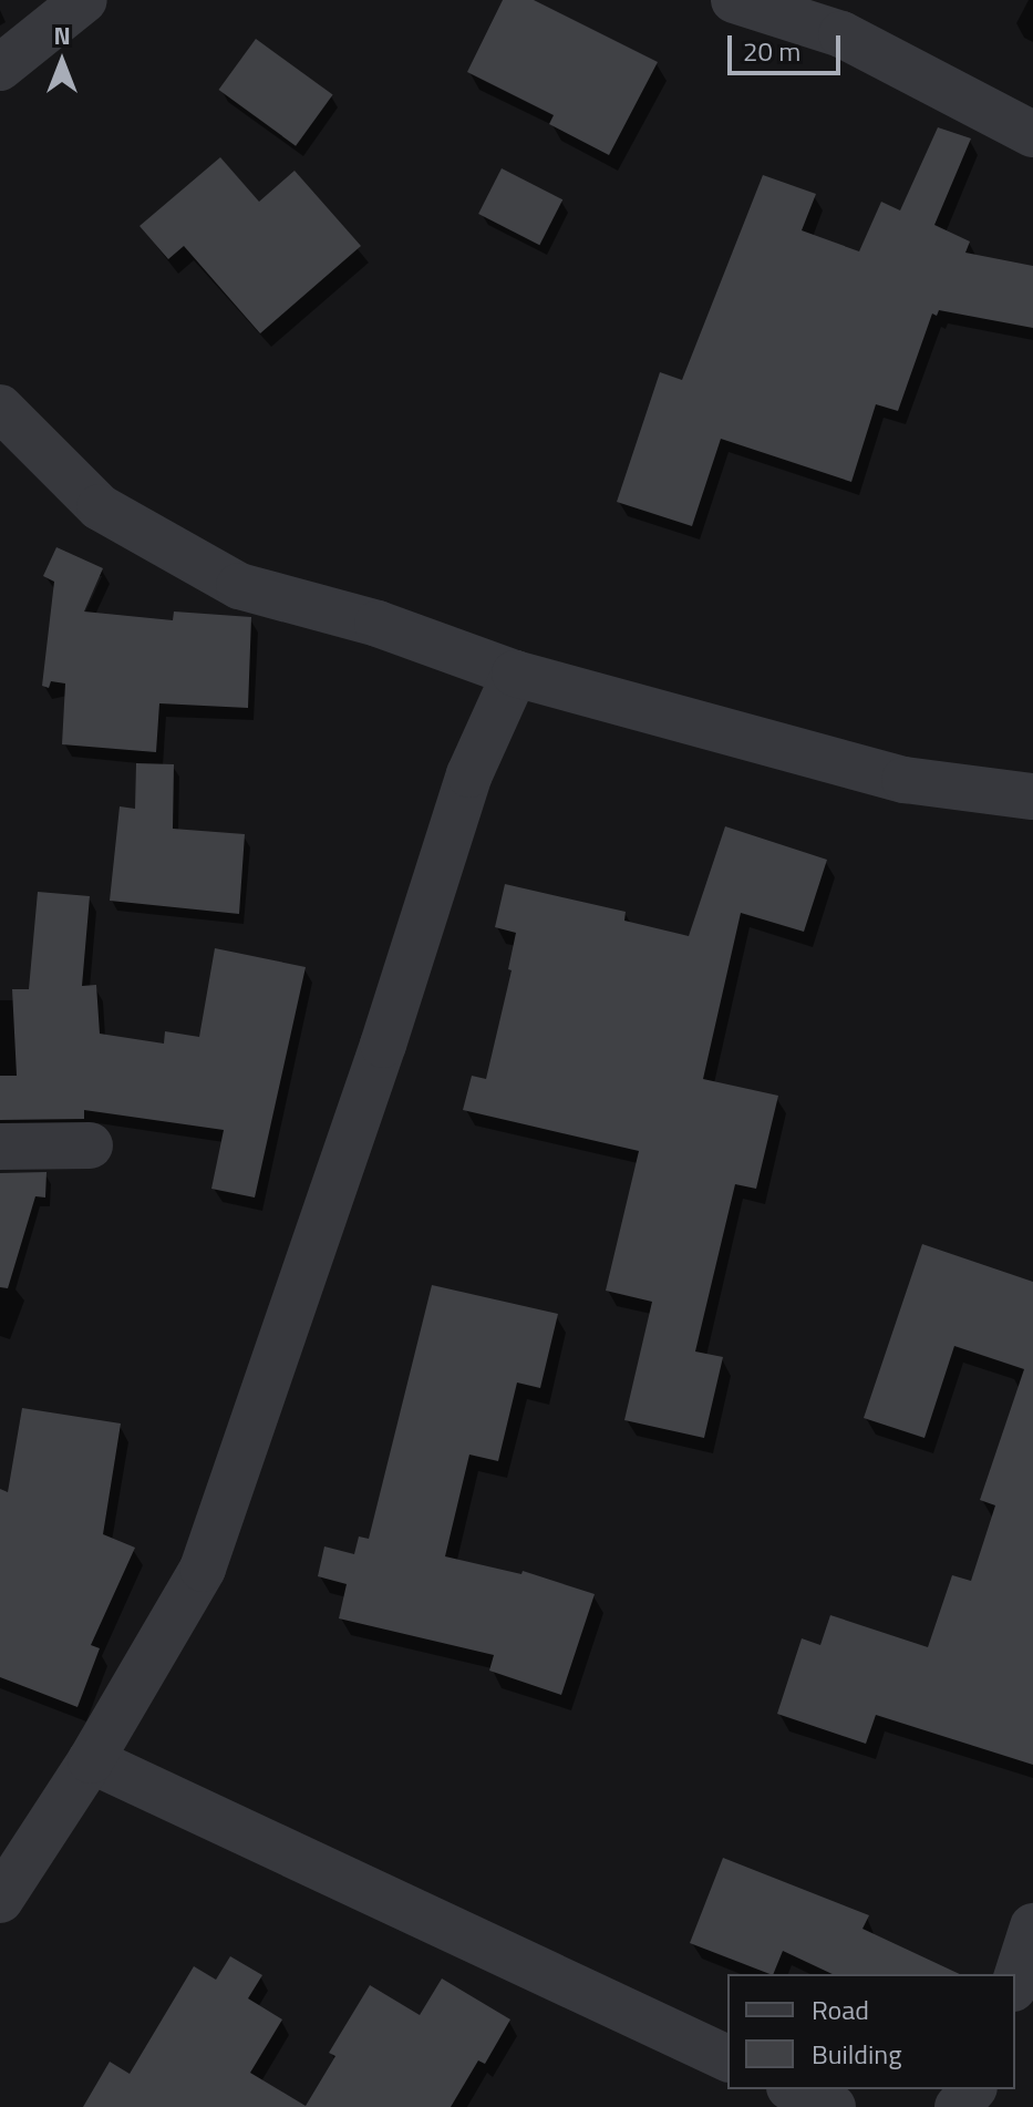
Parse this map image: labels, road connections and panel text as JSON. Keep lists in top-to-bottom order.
{
  "legend": ["Road", "Building"],
  "scale_bar": "20 m",
  "north": "top"
}
